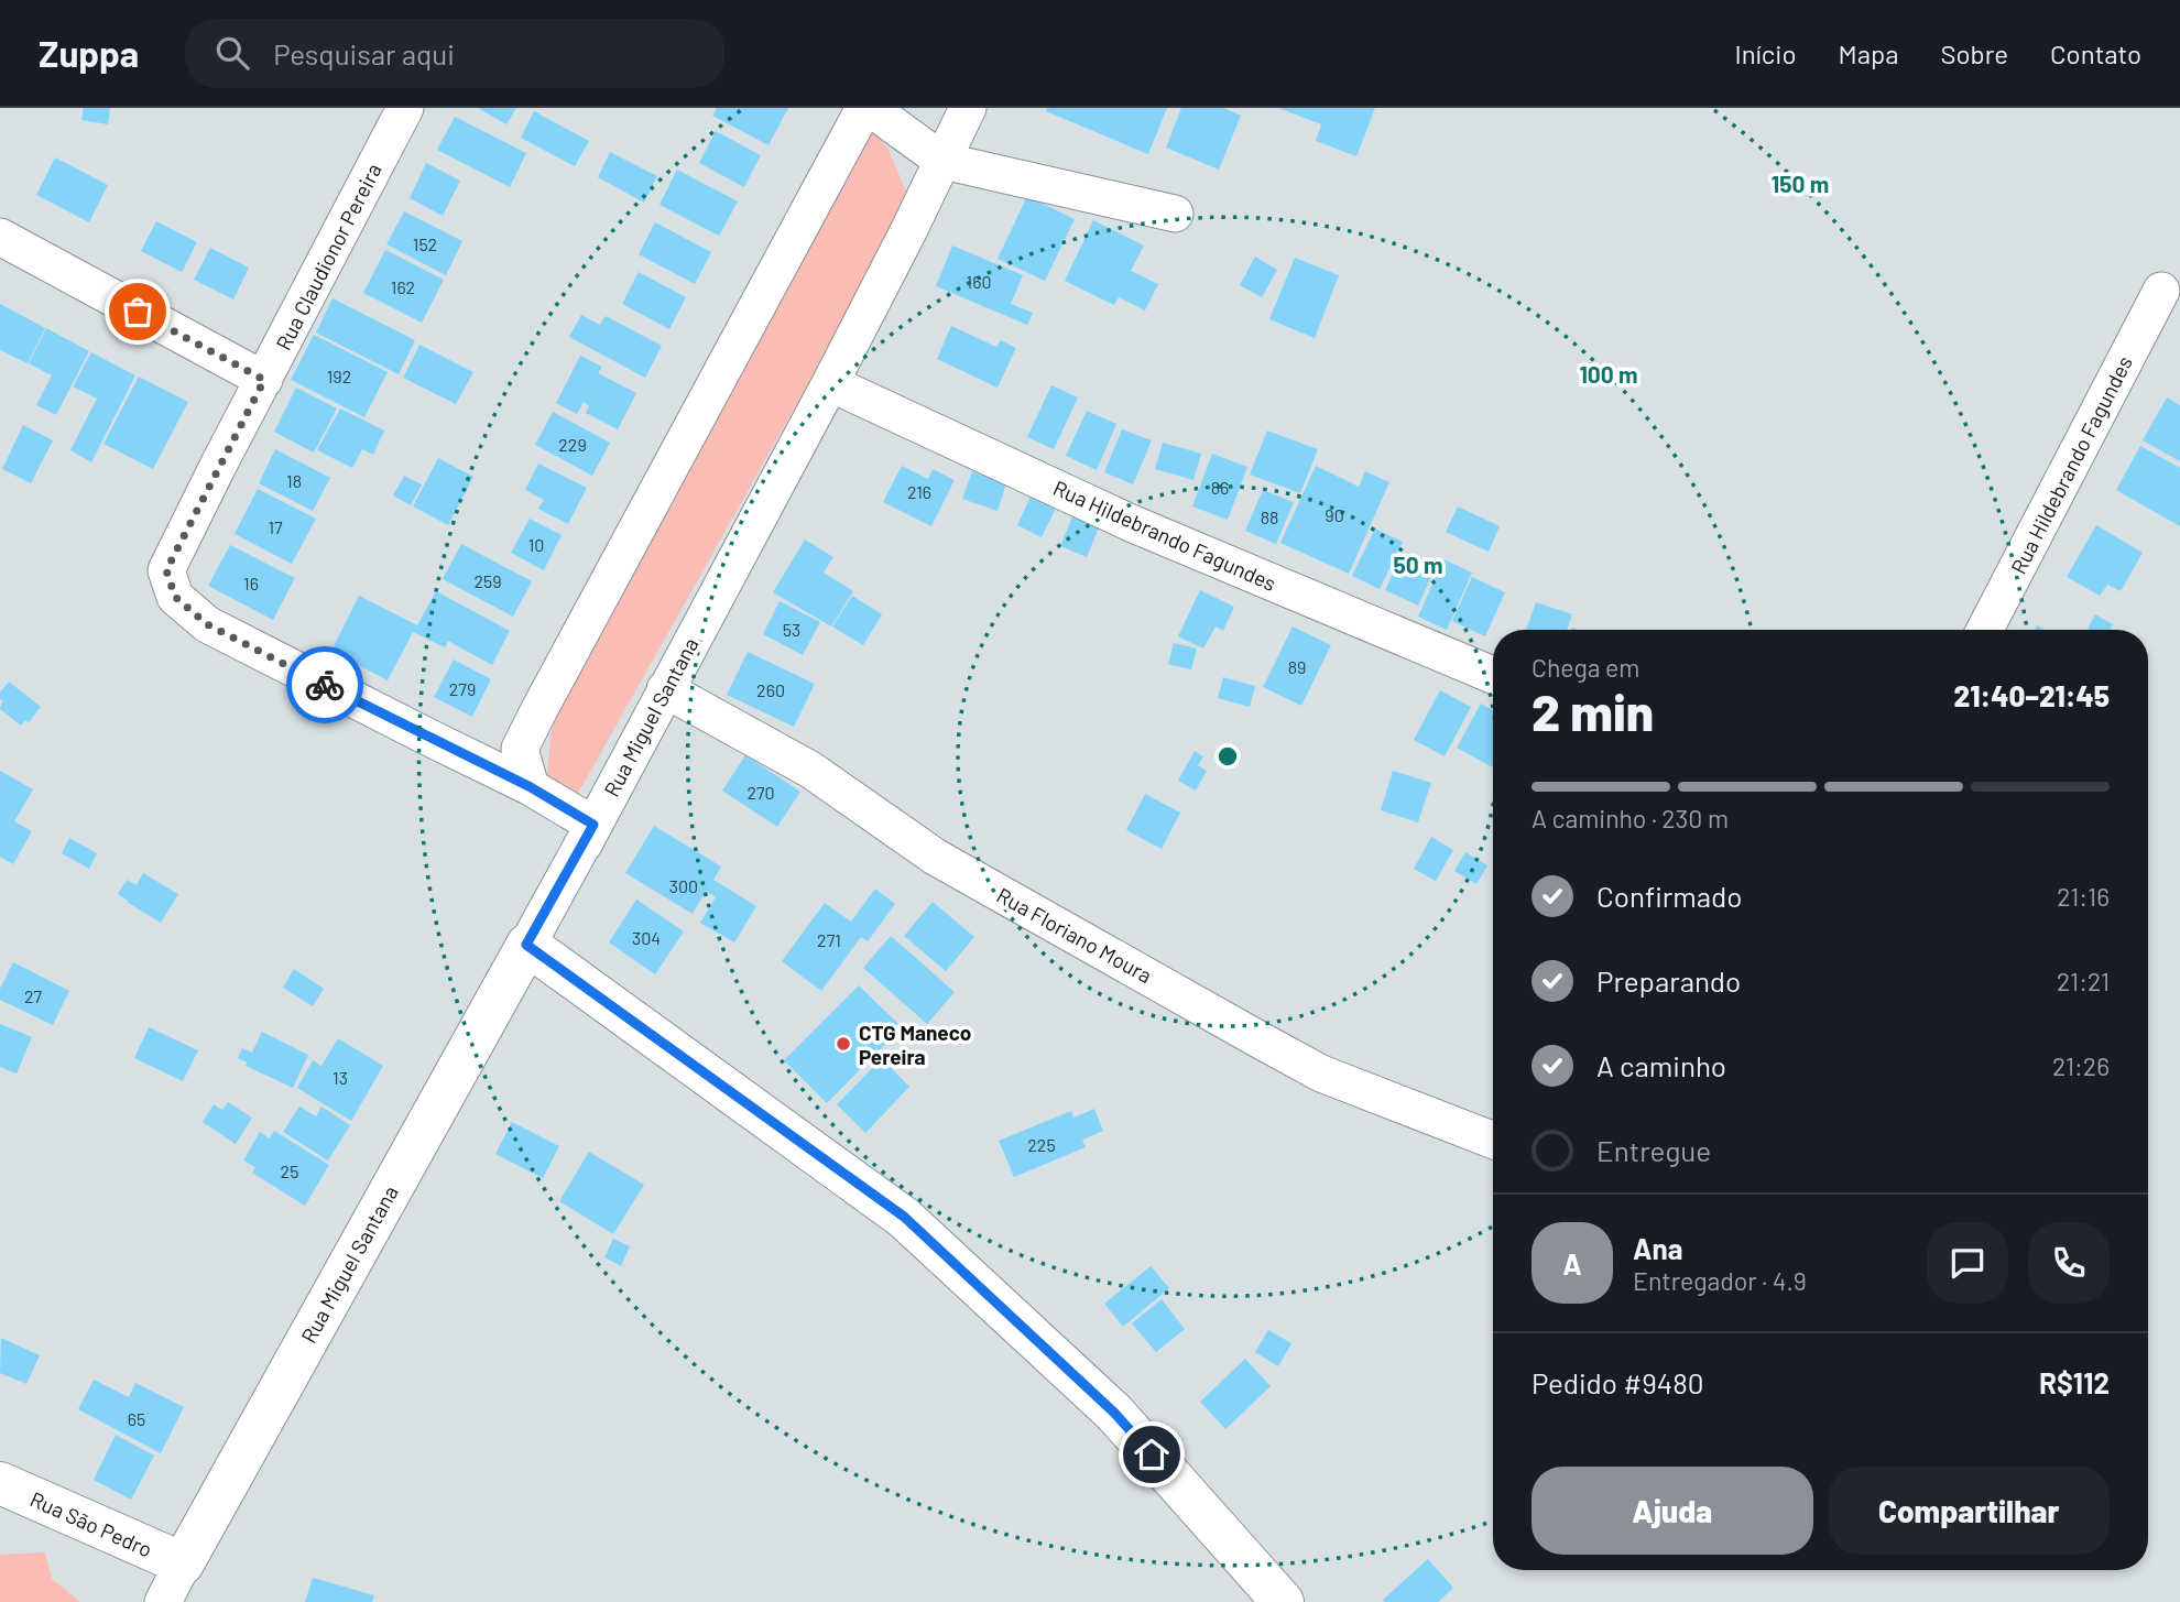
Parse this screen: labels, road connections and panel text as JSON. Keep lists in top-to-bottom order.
{
  "streets": {
    "street": [
      "Rua Claudionor Pereira",
      "Rua Hildebrando Fagundes",
      "Rua Miguel Santana",
      "Rua Floriano Moura",
      "Rua São Pedro"
    ]
  },
  "crossings": [
    ["Rua Hildebrando Fagundes", "Rua Miguel Santana"],
    ["Rua Miguel Santana", "Rua Floriano Moura"],
    ["Rua Miguel Santana", "Rua São Pedro"]
  ],
  "places": ["CTG Maneco Pereira"],
  "house_numbers": [
    "152",
    "160",
    "162",
    "192",
    "229",
    "18",
    "86",
    "216",
    "90",
    "88",
    "17",
    "10",
    "259",
    "16",
    "53",
    "89",
    "279",
    "260",
    "270",
    "300",
    "304",
    "271",
    "27",
    "13",
    "225",
    "25",
    "65"
  ],
  "page": {
    "header": "Zuppa",
    "search": "Pesquisar aqui",
    "nav": [
      "Início",
      "Mapa",
      "Sobre",
      "Contato"
    ],
    "heading": ["2 min", "Chega em", "21:40–21:45"],
    "panel": [
      "Ana",
      "Entregador · 4.9",
      "Pedido #9480",
      "R$112"
    ],
    "bar": "A caminho · 230 m",
    "list": [
      ["Confirmado", "21:16"],
      ["Preparando", "21:21"],
      ["A caminho", "21:26"],
      "Entregue"
    ],
    "round": "A",
    "buttons": ["Ajuda", "Compartilhar"]
  },
  "rings": ["150 m", "100 m", "50 m"]
}
